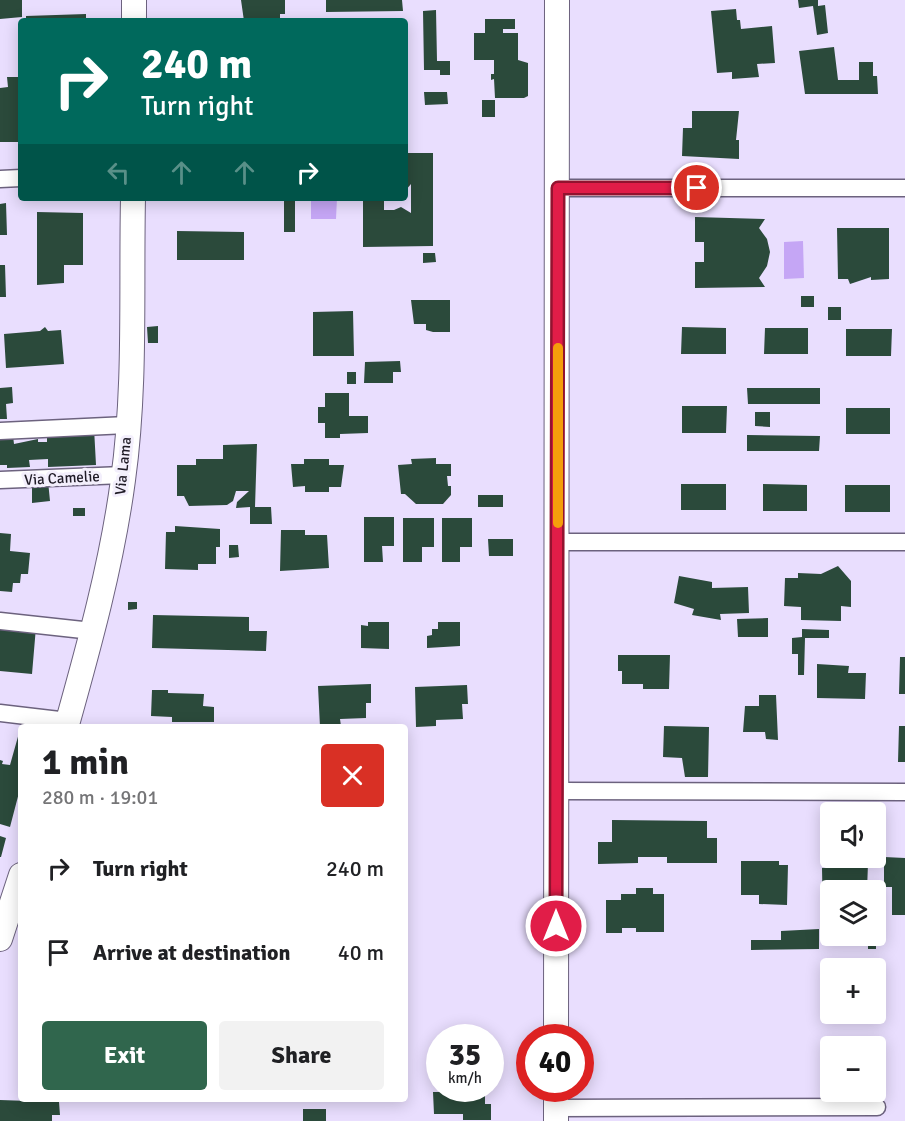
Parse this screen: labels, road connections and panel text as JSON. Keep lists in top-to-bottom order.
{
  "streets": {
    "street": ["Via Lama", "Via Camelie"]
  },
  "crossings": [
    ["Via Lama", "Via Camelie"]
  ],
  "page": {
    "turn": ["240 m", "Turn right"],
    "heading": ["1 min", "280 m · 19:01"],
    "map_buttons": ["+", "−"],
    "list": [
      {
        "name": "Turn right",
        "value": "240 m"
      },
      {
        "name": "Arrive at destination",
        "value": "40 m"
      }
    ],
    "buttons": ["Exit", "Share"],
    "speed": "35 km/h",
    "limit": "40"
  }
}
